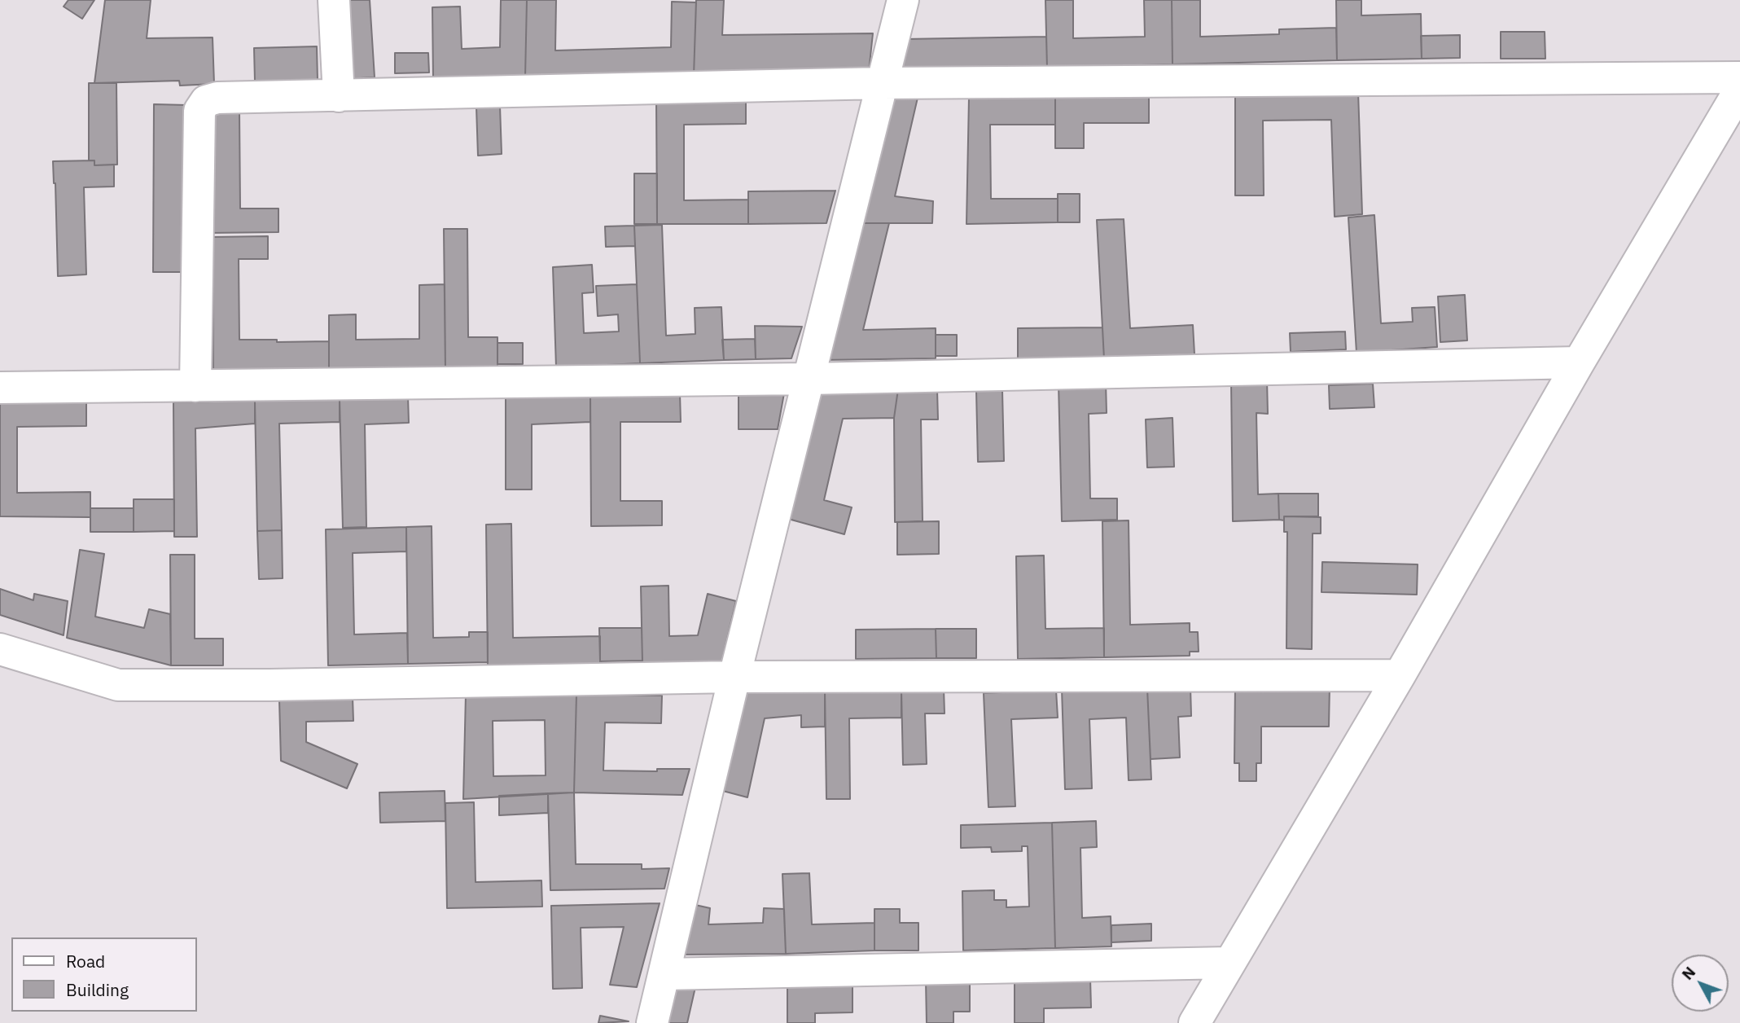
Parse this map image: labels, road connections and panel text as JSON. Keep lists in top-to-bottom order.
{
  "legend": ["Road", "Building"],
  "north": "top left"
}
